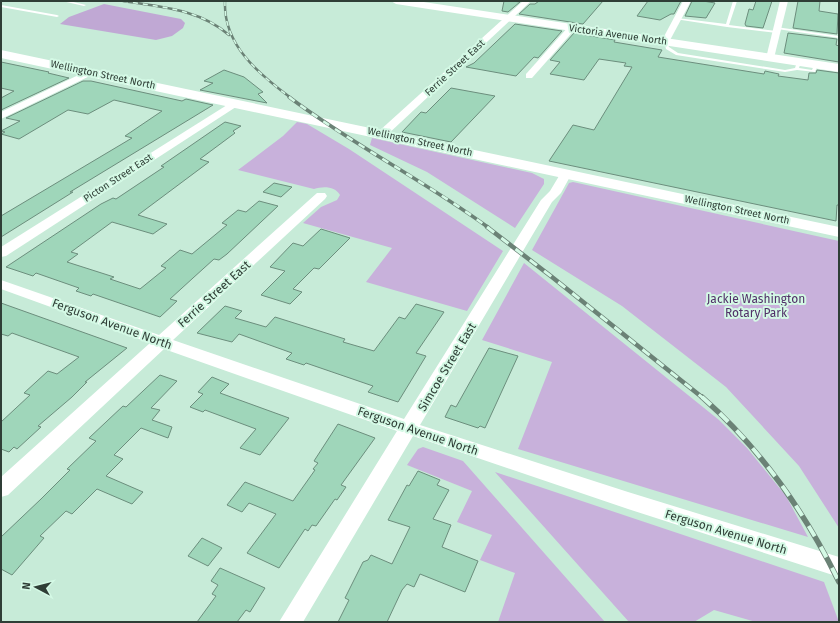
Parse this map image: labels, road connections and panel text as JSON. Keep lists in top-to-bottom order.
{
  "streets": {
    "main road": ["Victoria Avenue North", "Wellington Street North"],
    "street": [
      "Ferrie Street East",
      "Picton Street East",
      "Ferguson Avenue North",
      "Simcoe Street East"
    ]
  },
  "crossings": [
    ["Victoria Avenue North", "Ferrie Street East"],
    ["Ferrie Street East", "Wellington Street North"],
    ["Ferrie Street East", "Ferguson Avenue North"],
    ["Wellington Street North", "Picton Street East"],
    ["Wellington Street North", "Simcoe Street East"],
    ["Ferguson Avenue North", "Simcoe Street East"]
  ],
  "parks": ["Jackie Washington Rotary Park"],
  "north": "left"
}
